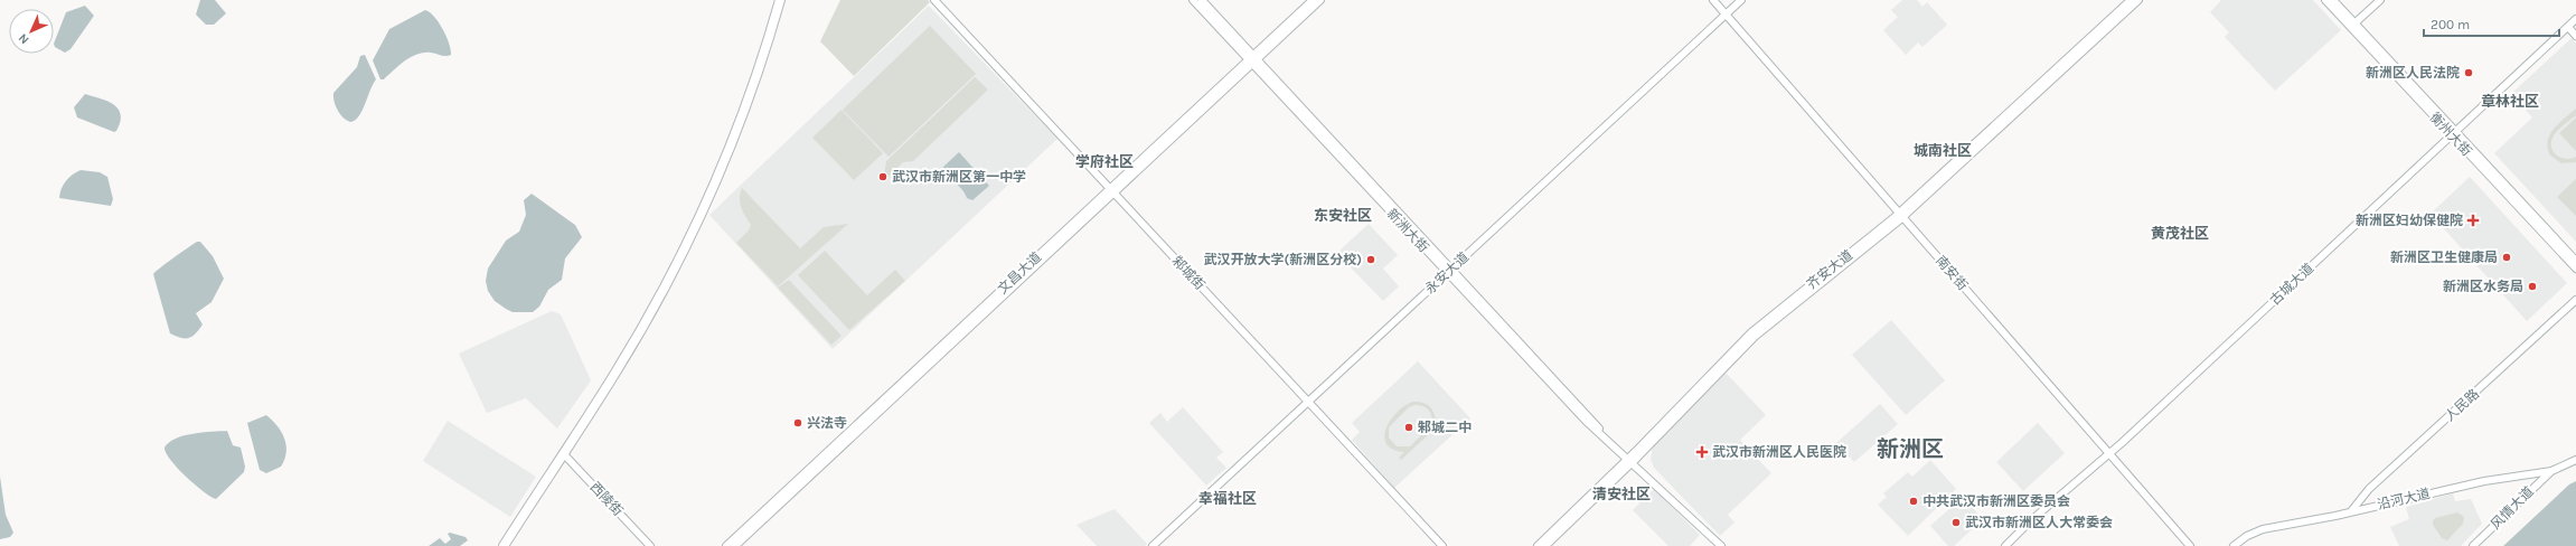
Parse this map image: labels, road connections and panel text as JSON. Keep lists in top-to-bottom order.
{
  "streets": {
    "main road": [
      "衡州大街",
      "新洲大街",
      "齐安大道",
      "文昌大道",
      "邾城街",
      "永安大道",
      "南安街",
      "古城大道",
      "人民路",
      "西陵街",
      "沿河大道",
      "风情大道"
    ]
  },
  "crossings": [
    ["衡州大街", "古城大道"],
    ["新洲大街", "齐安大道"],
    ["新洲大街", "文昌大道"],
    ["新洲大街", "永安大道"],
    ["齐安大道", "南安街"],
    ["文昌大道", "邾城街"],
    ["邾城街", "永安大道"],
    ["永安大道", "南安街"],
    ["南安街", "古城大道"],
    ["人民路", "沿河大道"],
    ["沿河大道", "风情大道"]
  ],
  "districts": [
    "章林社区",
    "城南社区",
    "学府社区",
    "东安社区",
    "黄茂社区",
    "新洲区",
    "清安社区",
    "幸福社区"
  ],
  "places": {
    "other": [
      "新洲区人民法院",
      "武汉市新洲区第一中学",
      "新洲区卫生健康局",
      "武汉开放大学(新洲区分校)",
      "新洲区水务局",
      "兴法寺",
      "邾城二中",
      "中共武汉市新洲区委员会",
      "武汉市新洲区人大常委会"
    ],
    "health": ["新洲区妇幼保健院", "武汉市新洲区人民医院"]
  },
  "scale_bar": "200 m",
  "north": "bottom left"
}
